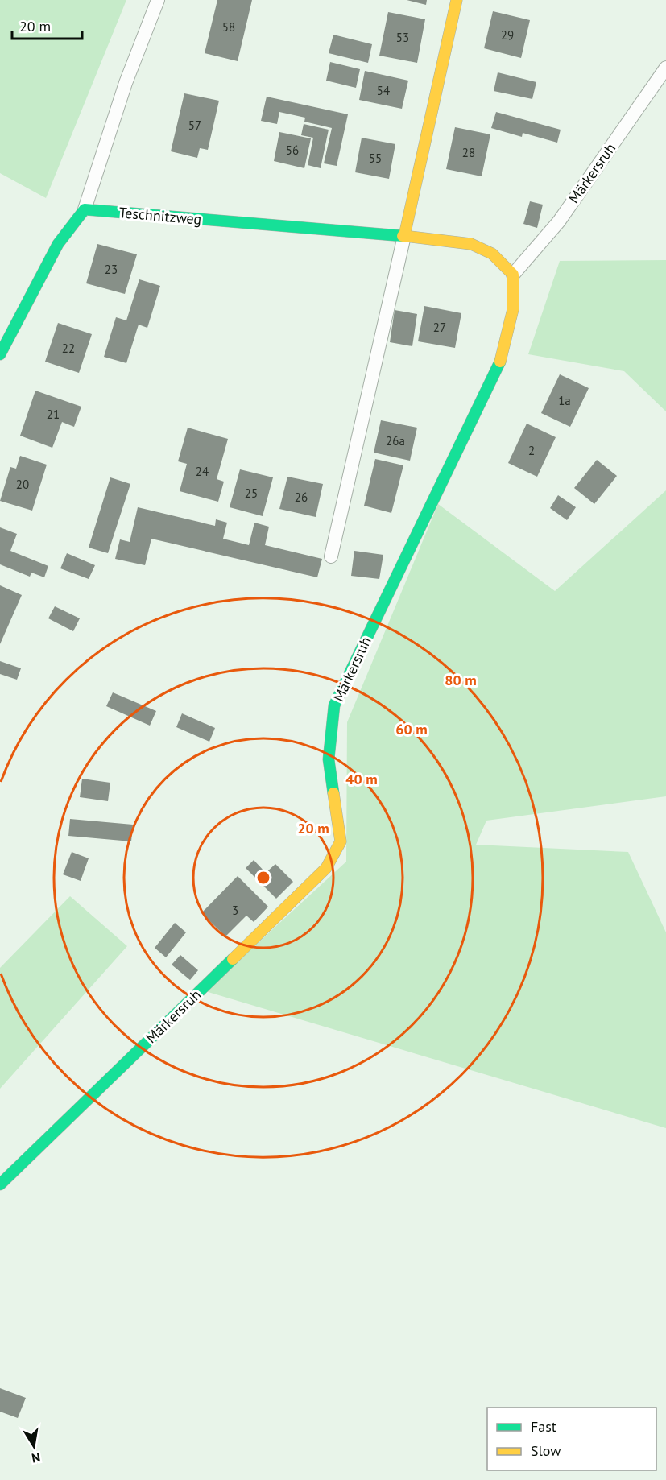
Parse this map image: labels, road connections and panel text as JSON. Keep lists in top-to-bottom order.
{
  "streets": {
    "street": ["Märkersruh", "Teschnitzweg"]
  },
  "house_numbers": [
    "58",
    "29",
    "53",
    "54",
    "57",
    "56",
    "28",
    "55",
    "23",
    "27",
    "22",
    "1a",
    "21",
    "26a",
    "2",
    "24",
    "20",
    "25",
    "26",
    "3"
  ],
  "legend": ["Fast", "Slow"],
  "scale_bar": "20 m",
  "north": "bottom",
  "rings": [
    "80 m",
    "60 m",
    "40 m",
    "20 m"
  ]
}
